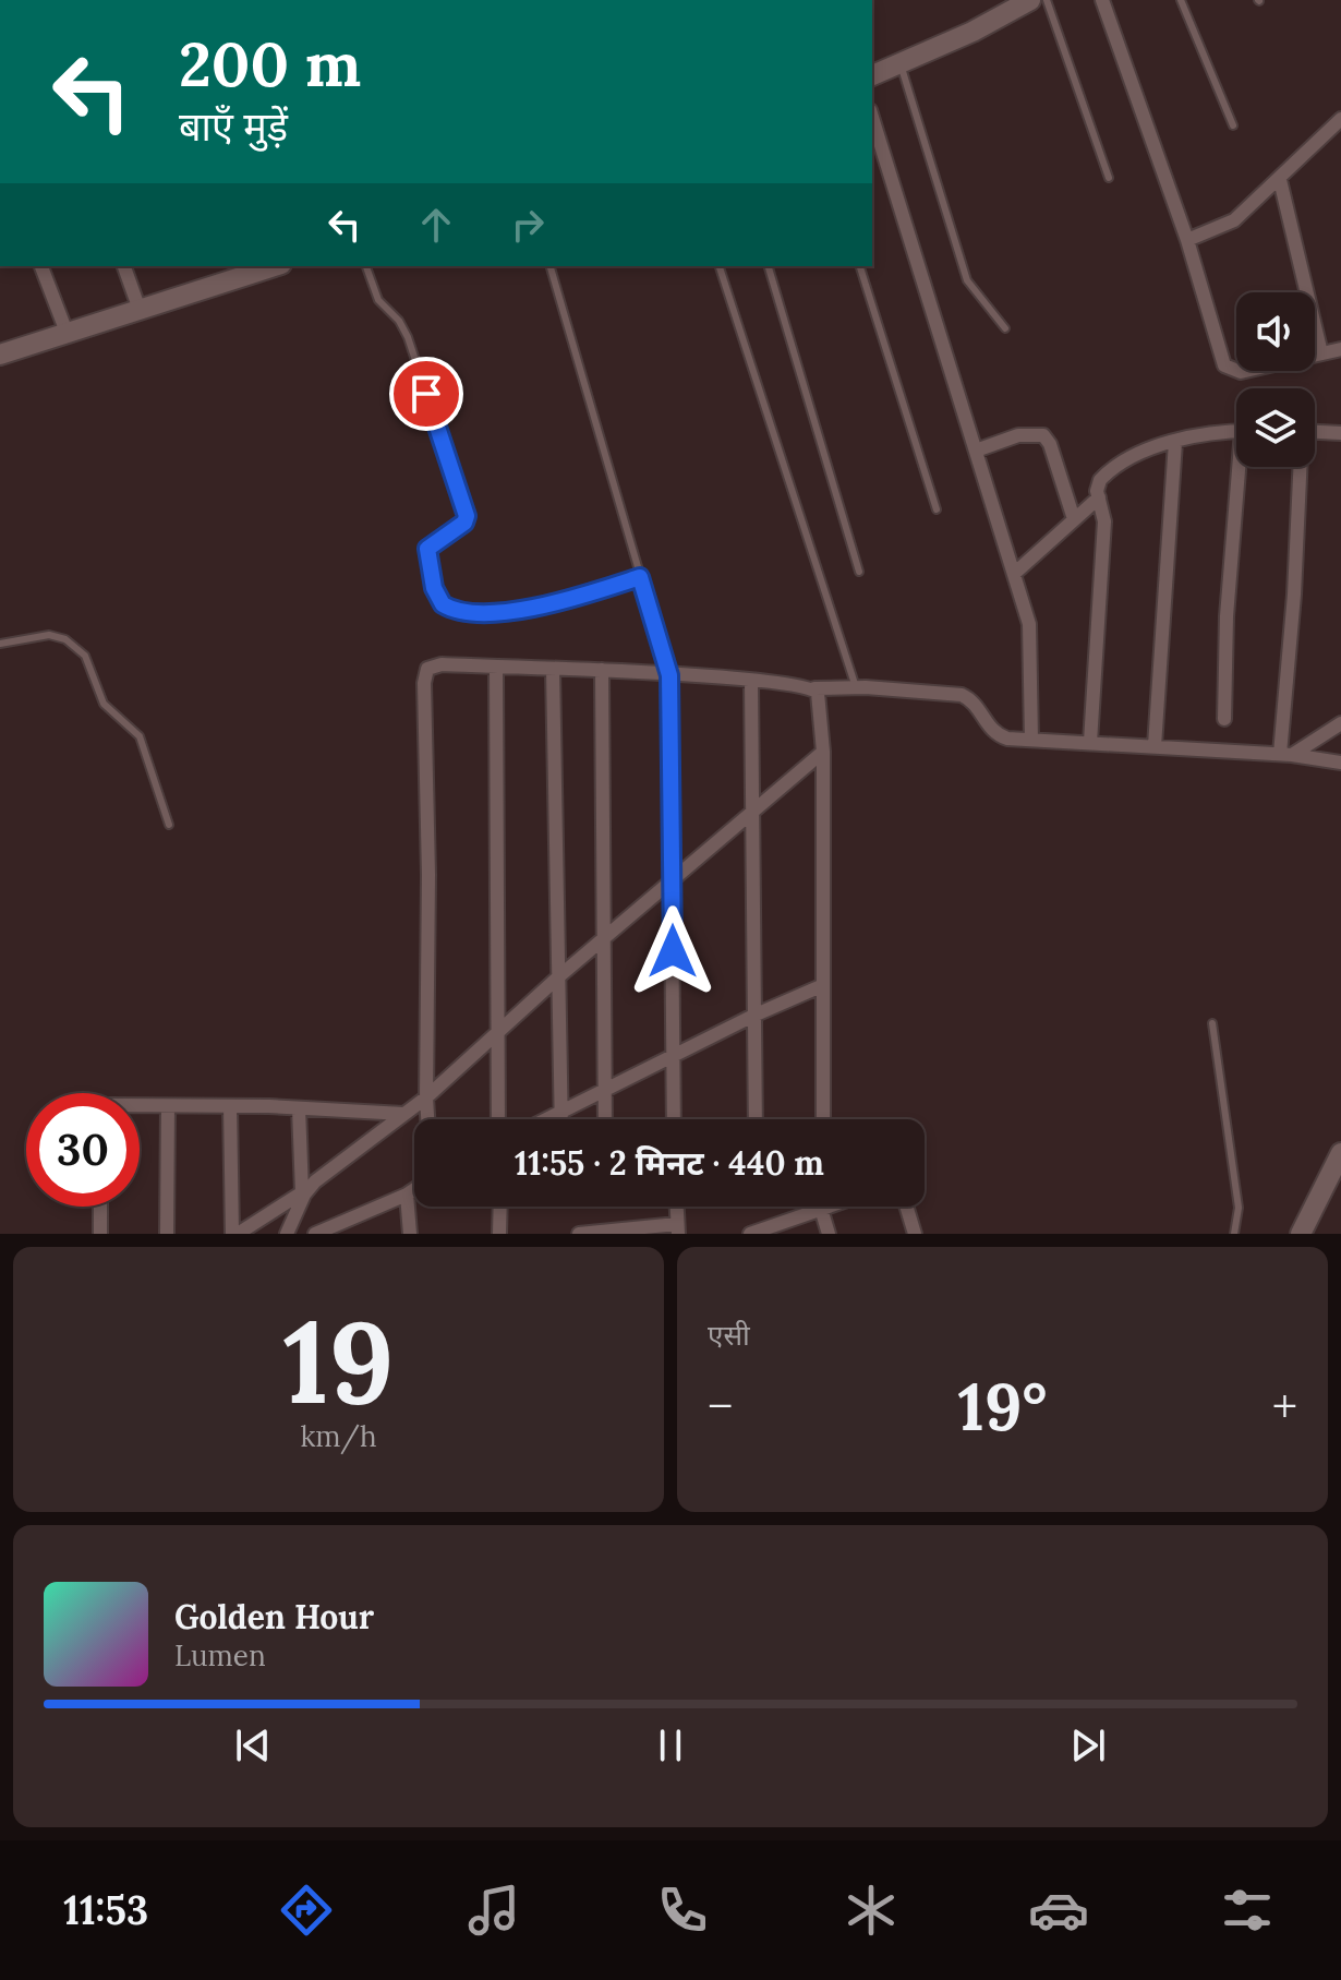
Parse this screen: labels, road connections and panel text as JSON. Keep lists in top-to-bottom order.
{
  "page": {
    "turn": ["200 m", "बाएँ मुड़ें"],
    "limit": "30",
    "trip": "11:55 · 2 मिनट · 440 m",
    "tile": [
      ["19", "km/h"],
      "एसी"
    ],
    "heat": ["−", "19°", "+"],
    "song": ["Golden Hour", "Lumen"],
    "tabs": "11:53"
  }
}
